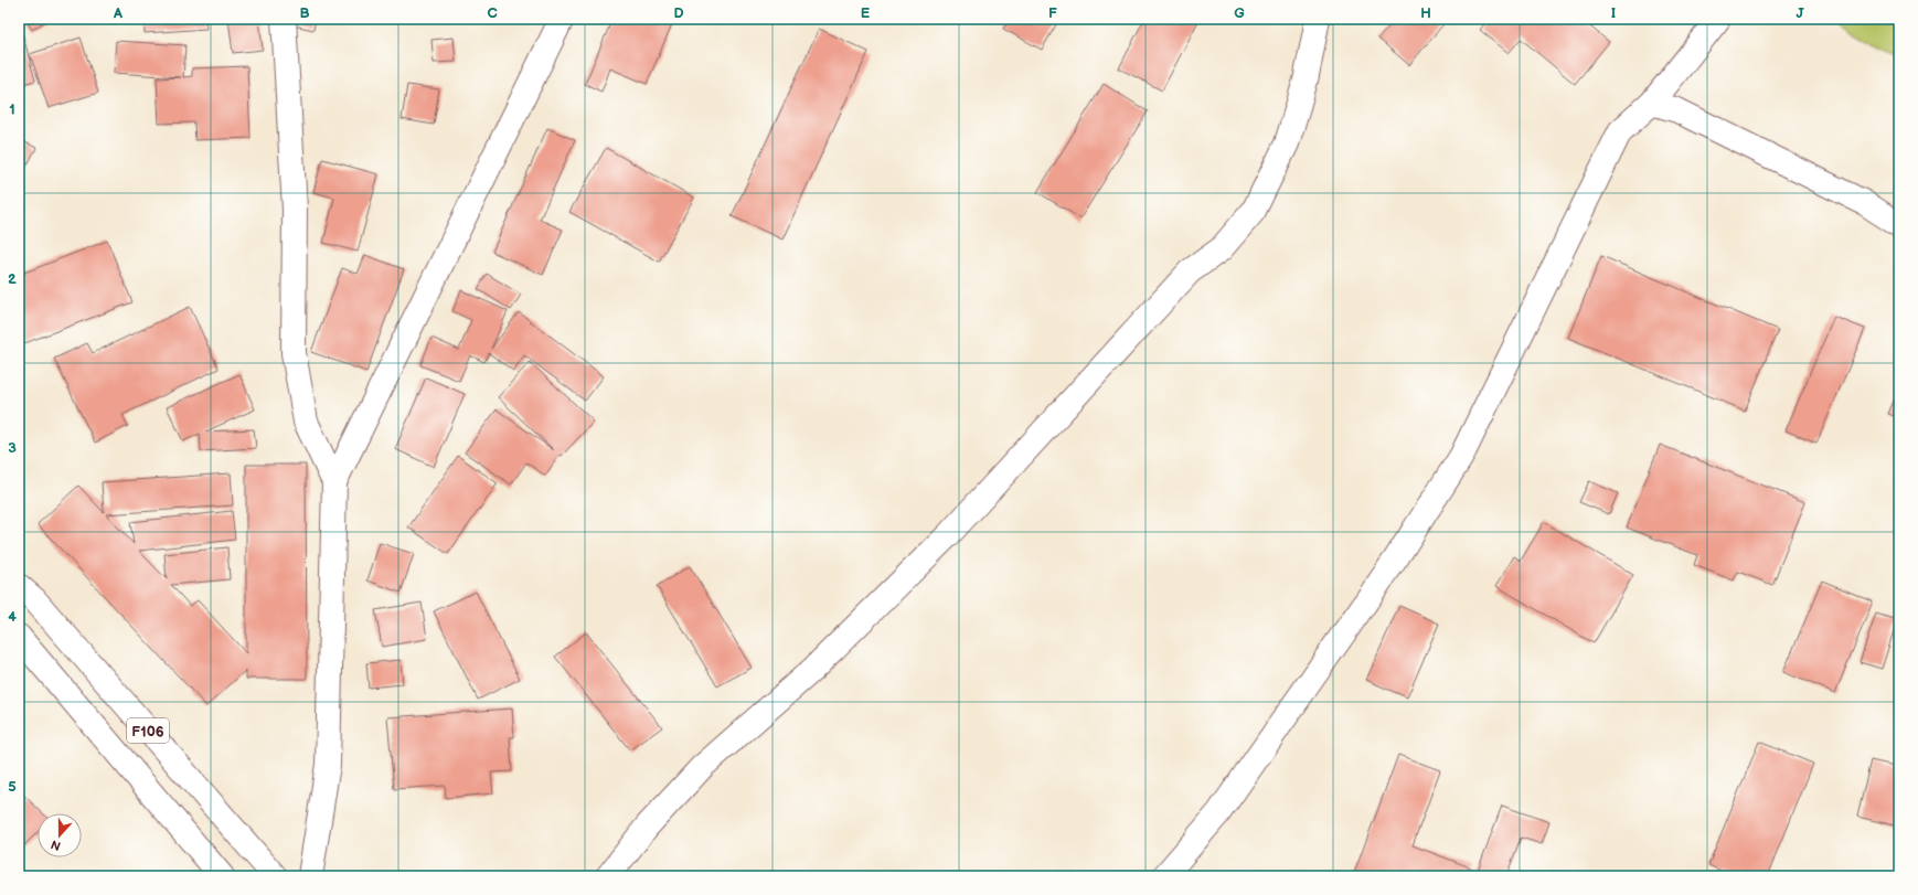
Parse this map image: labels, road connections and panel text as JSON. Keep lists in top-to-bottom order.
{
  "streets": {
    "street": ["F106"]
  },
  "north": "bottom",
  "grid": {
    "columns": [
      "A",
      "B",
      "C",
      "D",
      "E",
      "F",
      "G",
      "H",
      "I",
      "J"
    ],
    "rows": [
      "1",
      "2",
      "3",
      "4",
      "5"
    ]
  }
}
